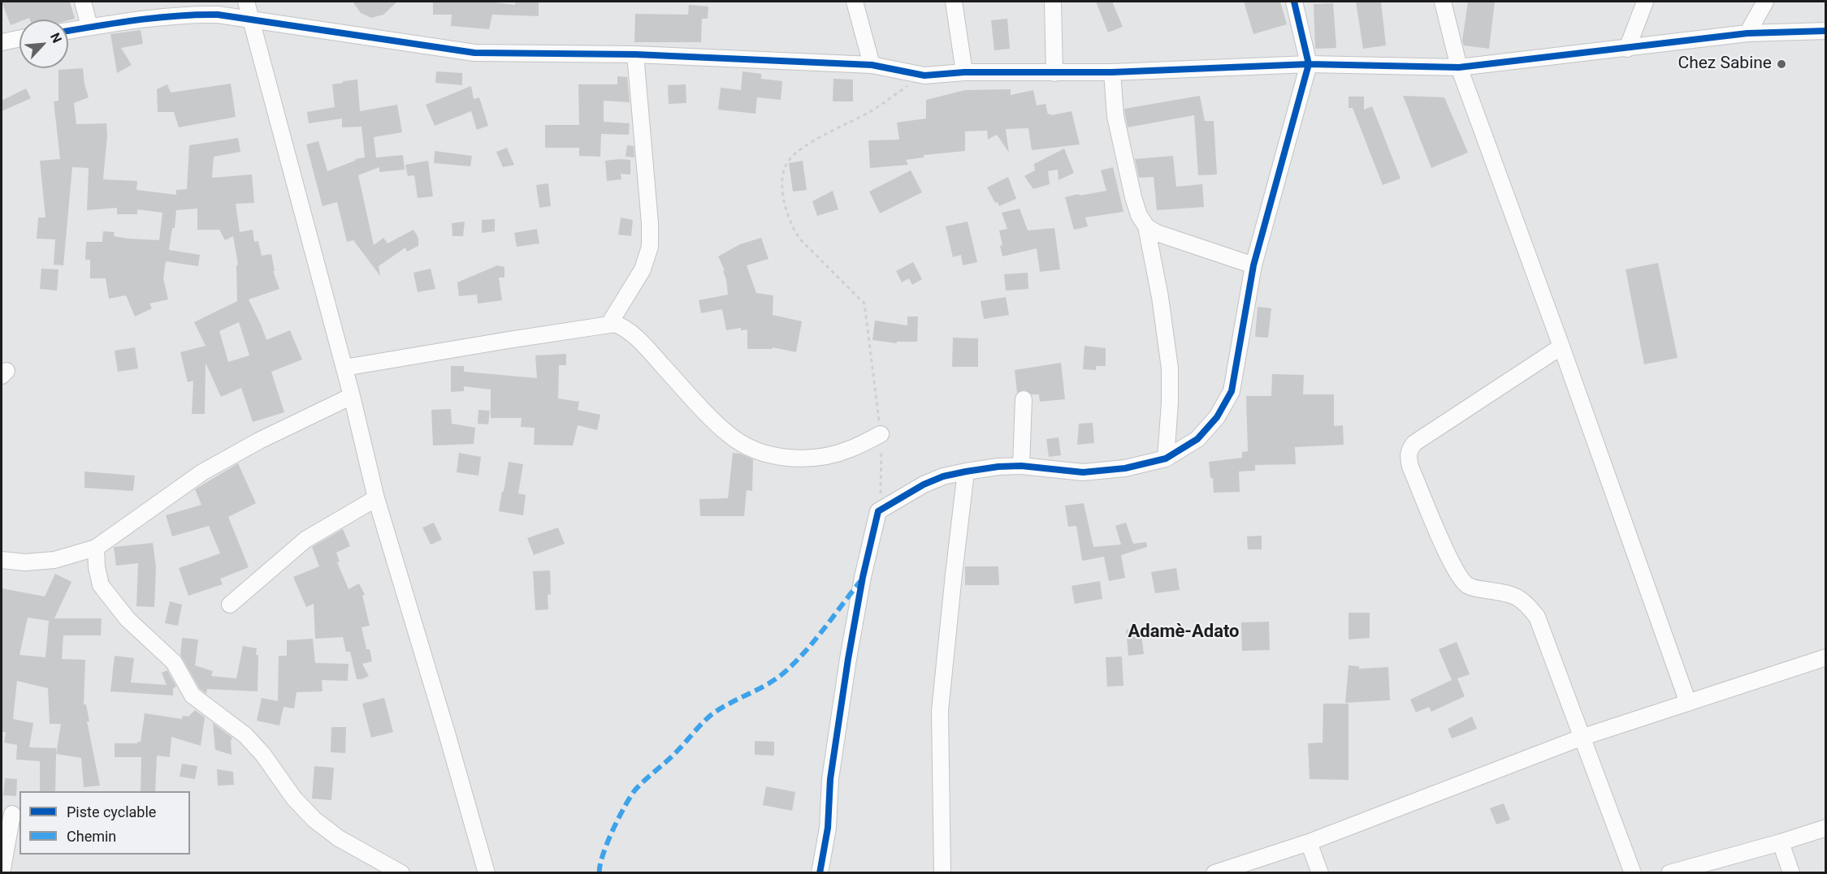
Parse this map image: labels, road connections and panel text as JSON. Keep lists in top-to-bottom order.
{
  "districts": ["Adamè-Adato"],
  "places": ["Chez Sabine"],
  "legend": ["Piste cyclable", "Chemin"],
  "north": "top right"
}
